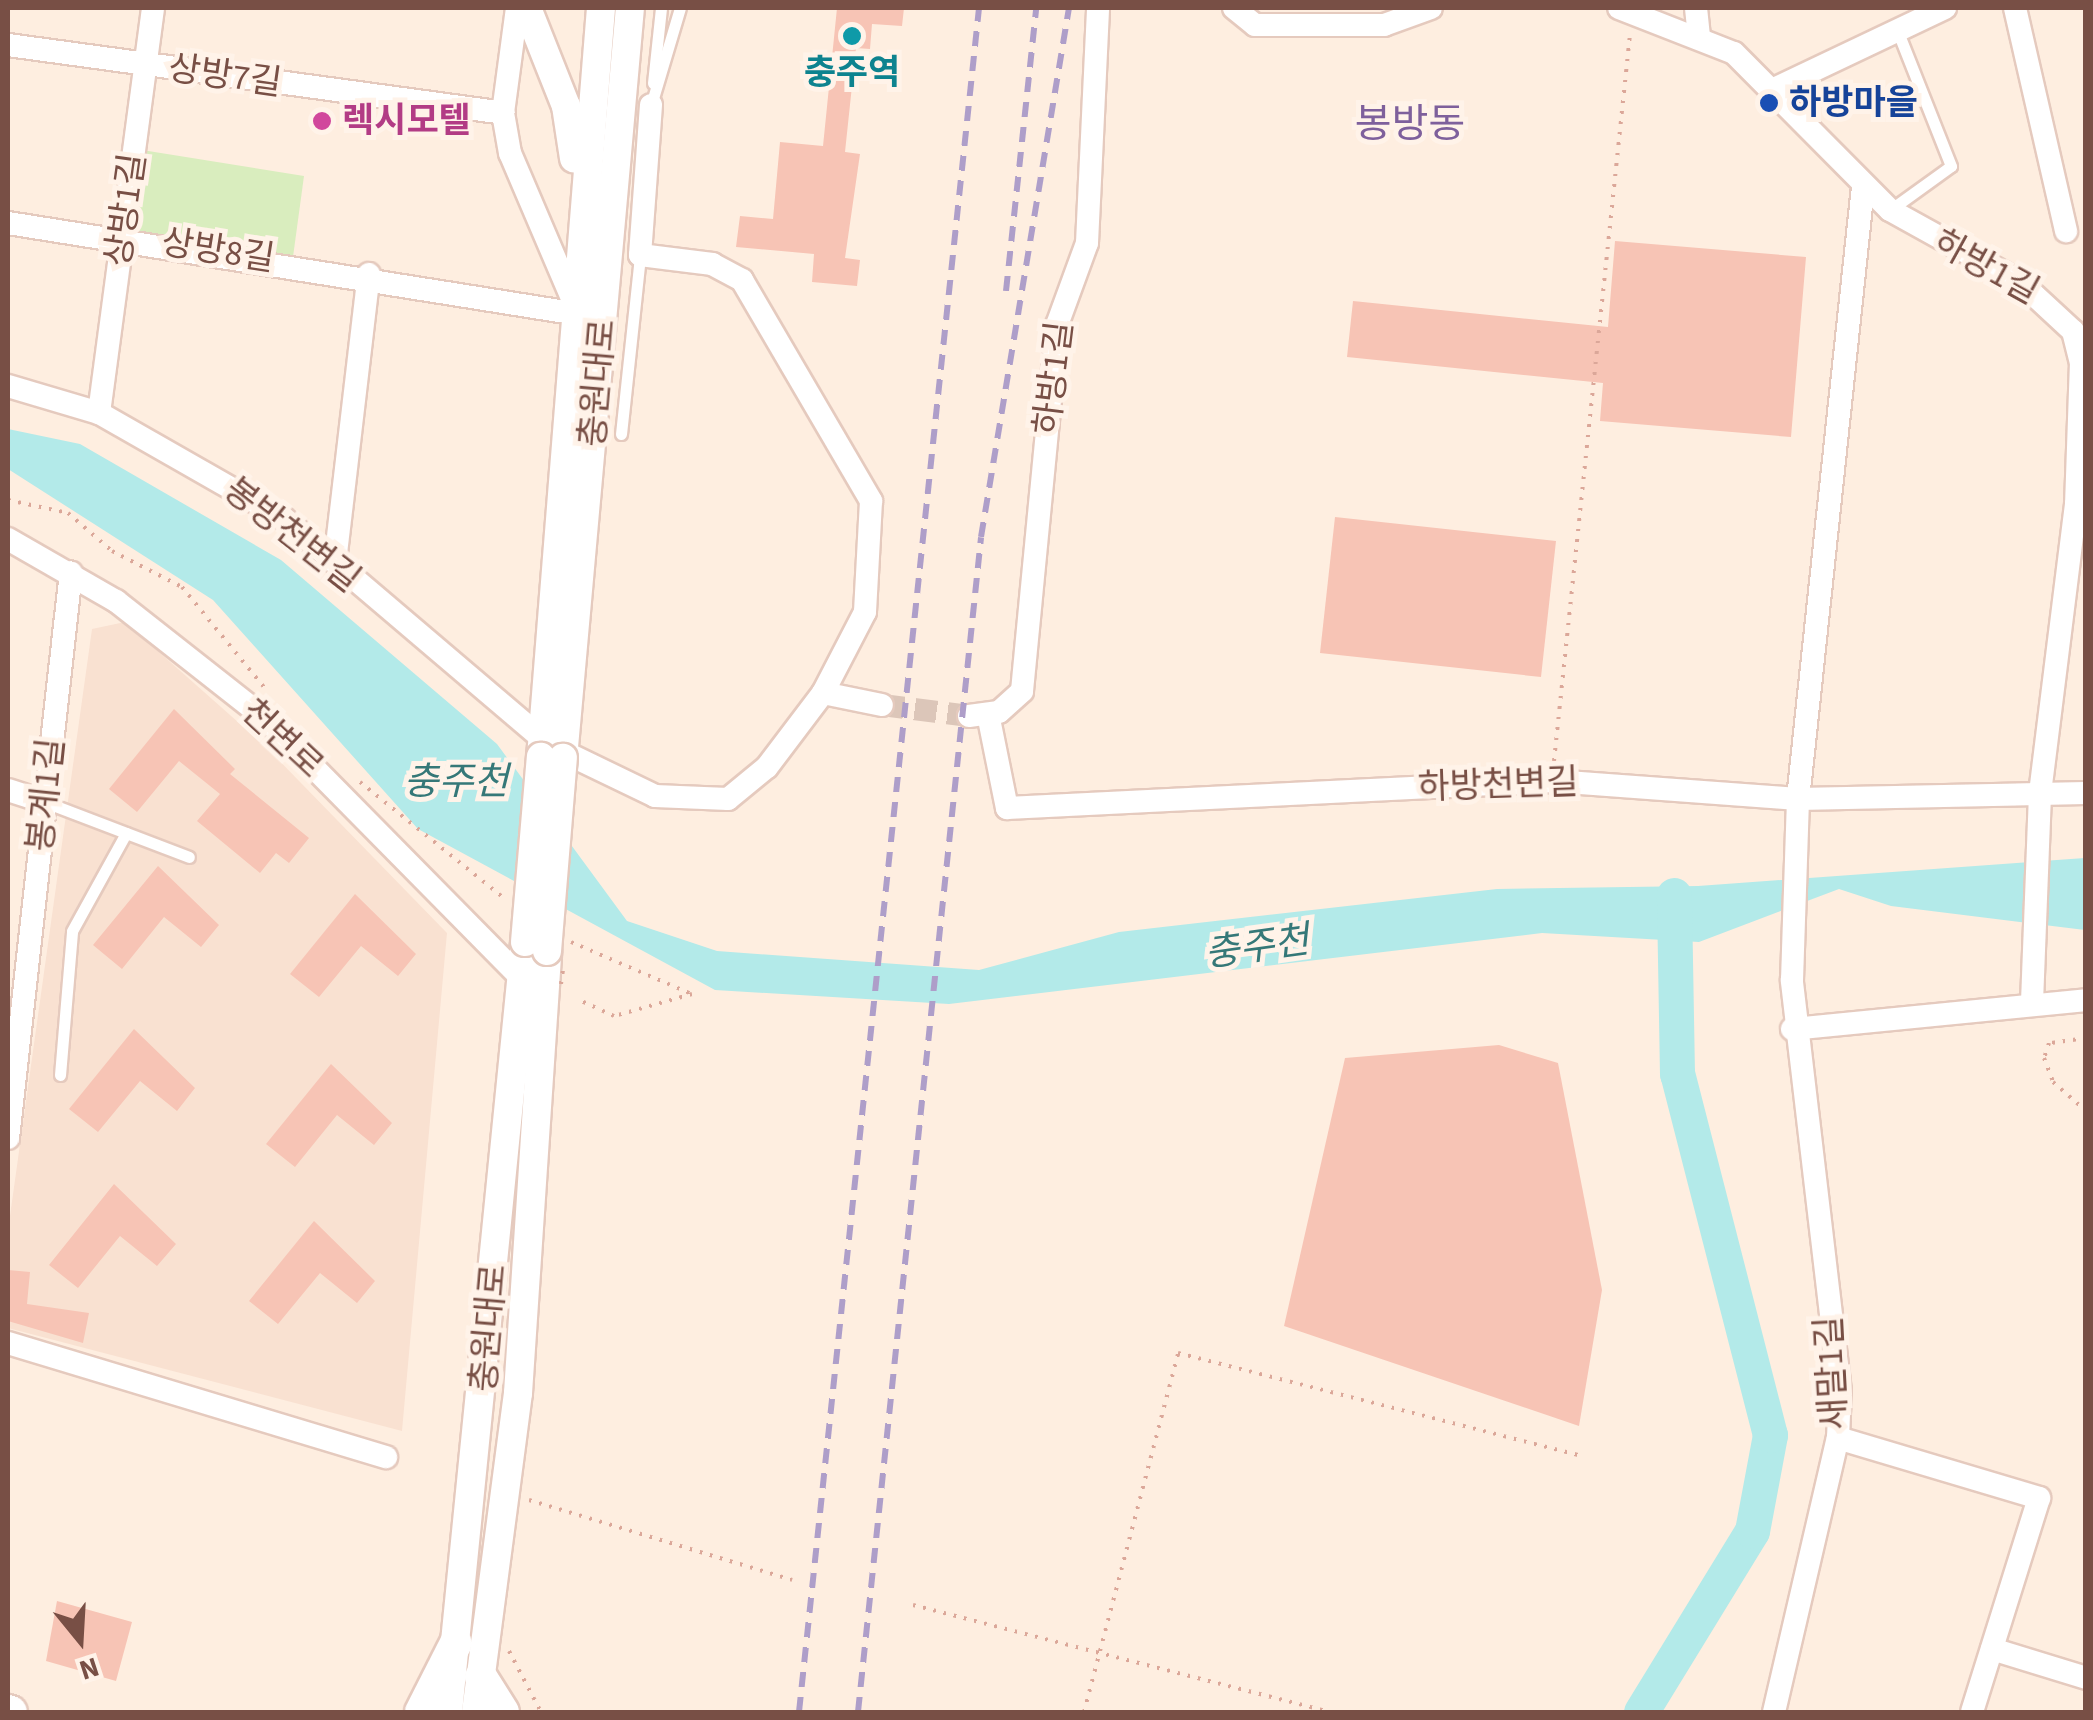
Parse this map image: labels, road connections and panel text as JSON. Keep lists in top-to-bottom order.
{
  "streets": {
    "street": [
      "상방7길",
      "상방1길",
      "상방8길",
      "하방1길",
      "충원대로",
      "봉방천변길",
      "천변로",
      "하방천변길",
      "봉계1길",
      "새말1길"
    ]
  },
  "crossings": [
    ["상방7길", "상방1길"],
    ["상방1길", "상방8길"],
    ["상방1길", "봉방천변길"],
    ["상방8길", "충원대로"],
    ["하방1길", "하방천변길"],
    ["하방1길", "새말1길"],
    ["충원대로", "봉방천변길"],
    ["충원대로", "천변로"],
    ["천변로", "봉계1길"],
    ["하방천변길", "새말1길"]
  ],
  "districts": ["봉방동"],
  "water": ["충주천"],
  "places": ["충주역", "하방마을", "렉시모텔"],
  "north": "bottom"
}
